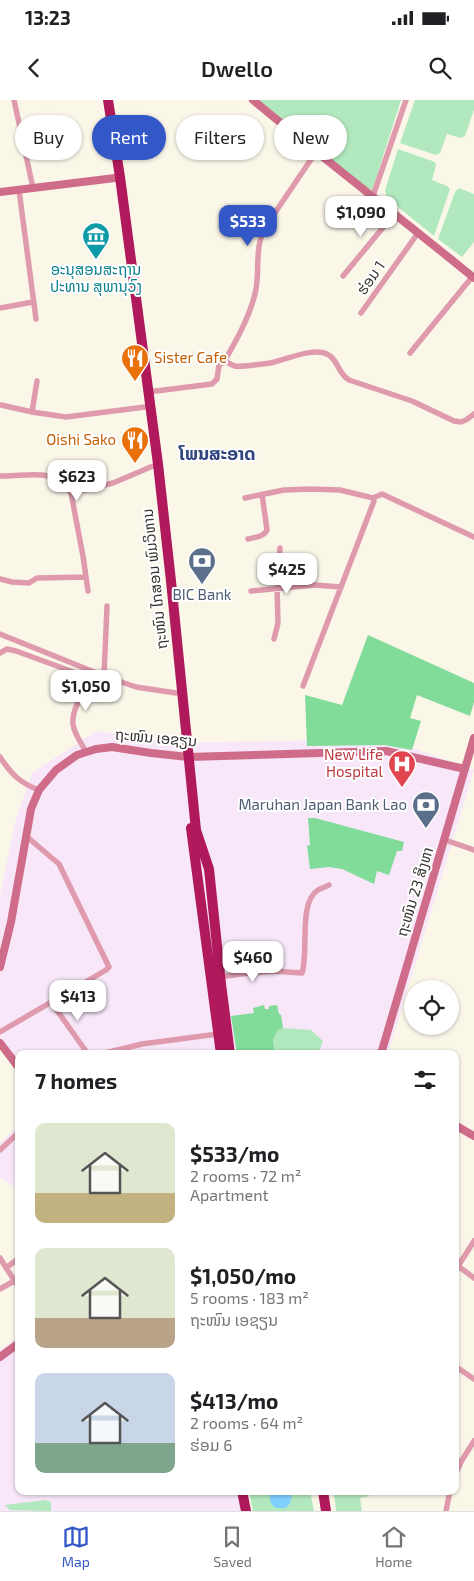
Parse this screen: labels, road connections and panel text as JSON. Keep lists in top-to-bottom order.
{
  "streets": {
    "highway": ["ຖະໜົນ ໄກສອນ ພົມວິຫານ"],
    "main road": ["ຖະໜົນ ເອຊຽນ", "ຖະໜົນ 23 ສິງຫາ"],
    "street": ["ຮ່ອມ 1"]
  },
  "crossings": [
    ["ຖະໜົນ ໄກສອນ ພົມວິຫານ", "ຖະໜົນ ເອຊຽນ"],
    ["ຖະໜົນ ເອຊຽນ", "ຖະໜົນ 23 ສິງຫາ"]
  ],
  "districts": ["ໂພນສະອາດ"],
  "places": {
    "museum": ["ອະນຸສອນສະຖານ ປະທານ ສຸພານຸວົງ"],
    "restaurant": ["Sister Cafe", "Oishi Sako"],
    "bank": ["BIC Bank", "Maruhan Japan Bank Lao"],
    "hospital": ["New Life Hospital"]
  },
  "page": {
    "status": "13:23",
    "header": "Dwello",
    "chip": [
      "Buy",
      "Rent",
      "Filters",
      "New"
    ],
    "price": [
      "$1,090",
      "$533",
      "$623",
      "$425",
      "$1,050",
      "$460",
      "$413"
    ],
    "heading": "7 homes",
    "list": [
      {
        "name": "$533/mo",
        "note": "2 rooms · 72 m² · Apartment"
      },
      {
        "name": "$1,050/mo",
        "note": "5 rooms · 183 m² · ຖະໜົນ ເອຊຽນ"
      },
      {
        "name": "$413/mo",
        "note": "2 rooms · 64 m² · ຮ່ອມ 6"
      }
    ],
    "tabs": ["Map", "Saved", "Home"]
  }
}
